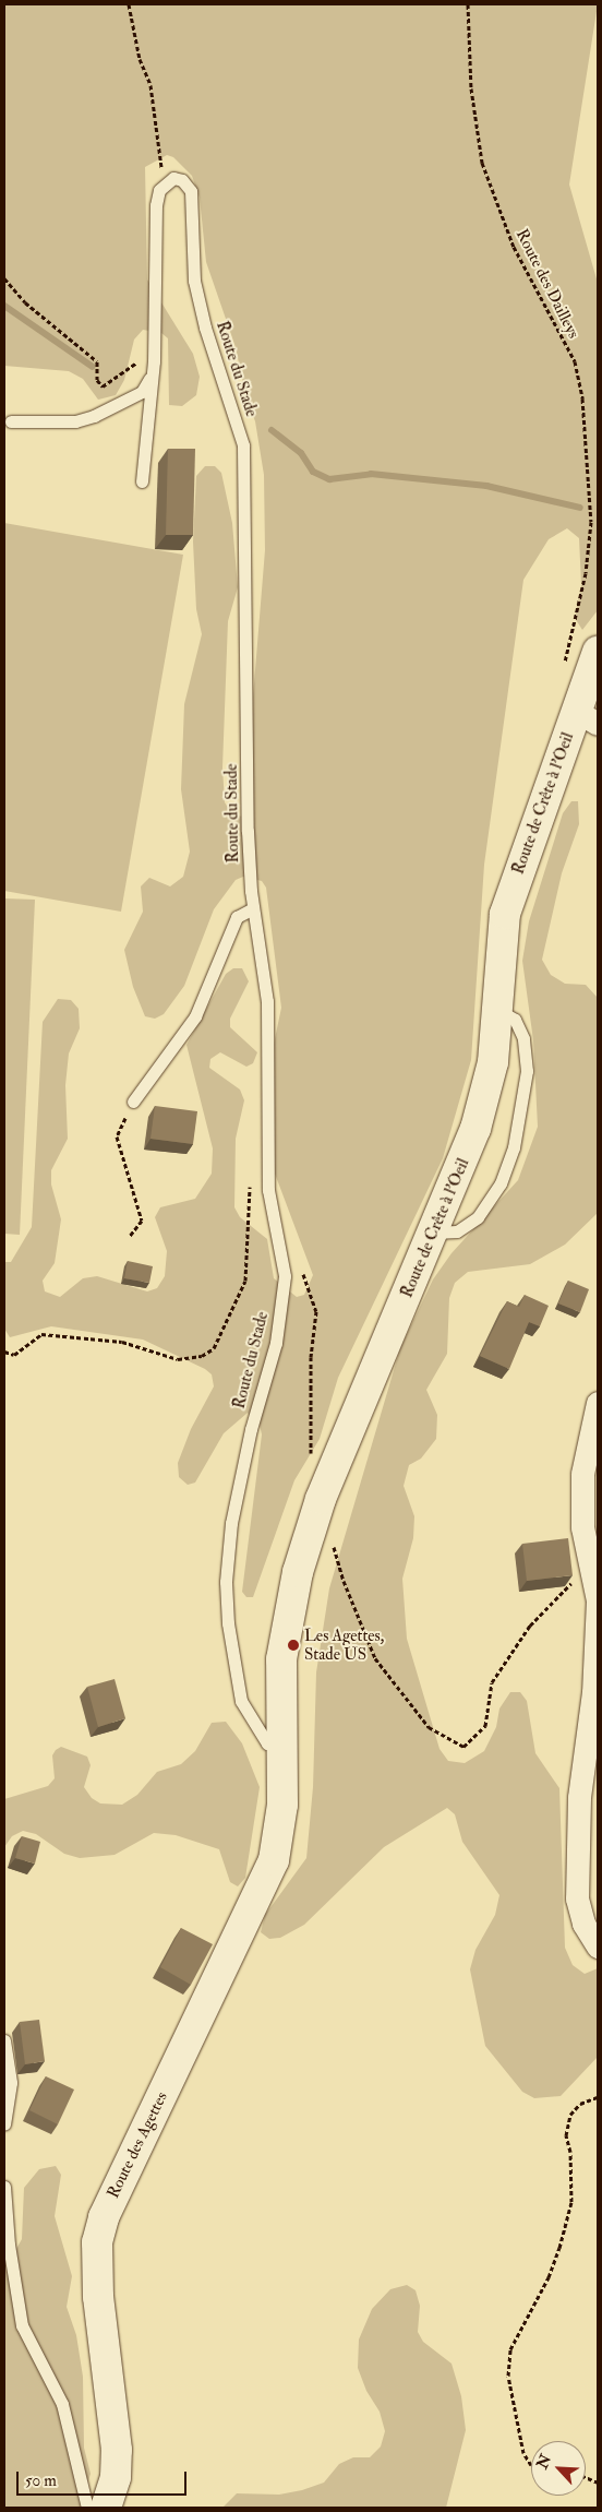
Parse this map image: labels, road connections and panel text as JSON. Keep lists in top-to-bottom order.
{
  "streets": {
    "street": ["Route de Crête à l'Oeil", "Route des Agettes"],
    "lane": ["Route du Stade"],
    "path": ["Route des Dailleys"]
  },
  "crossings": [
    ["Route des Dailleys", "Route de Crête à l'Oeil"],
    ["Route du Stade", "Route de Crête à l'Oeil"],
    ["Route de Crête à l'Oeil", "Route des Agettes"]
  ],
  "places": ["Les Agettes, Stade US"],
  "scale_bar": "50 m",
  "north": "top left"
}
